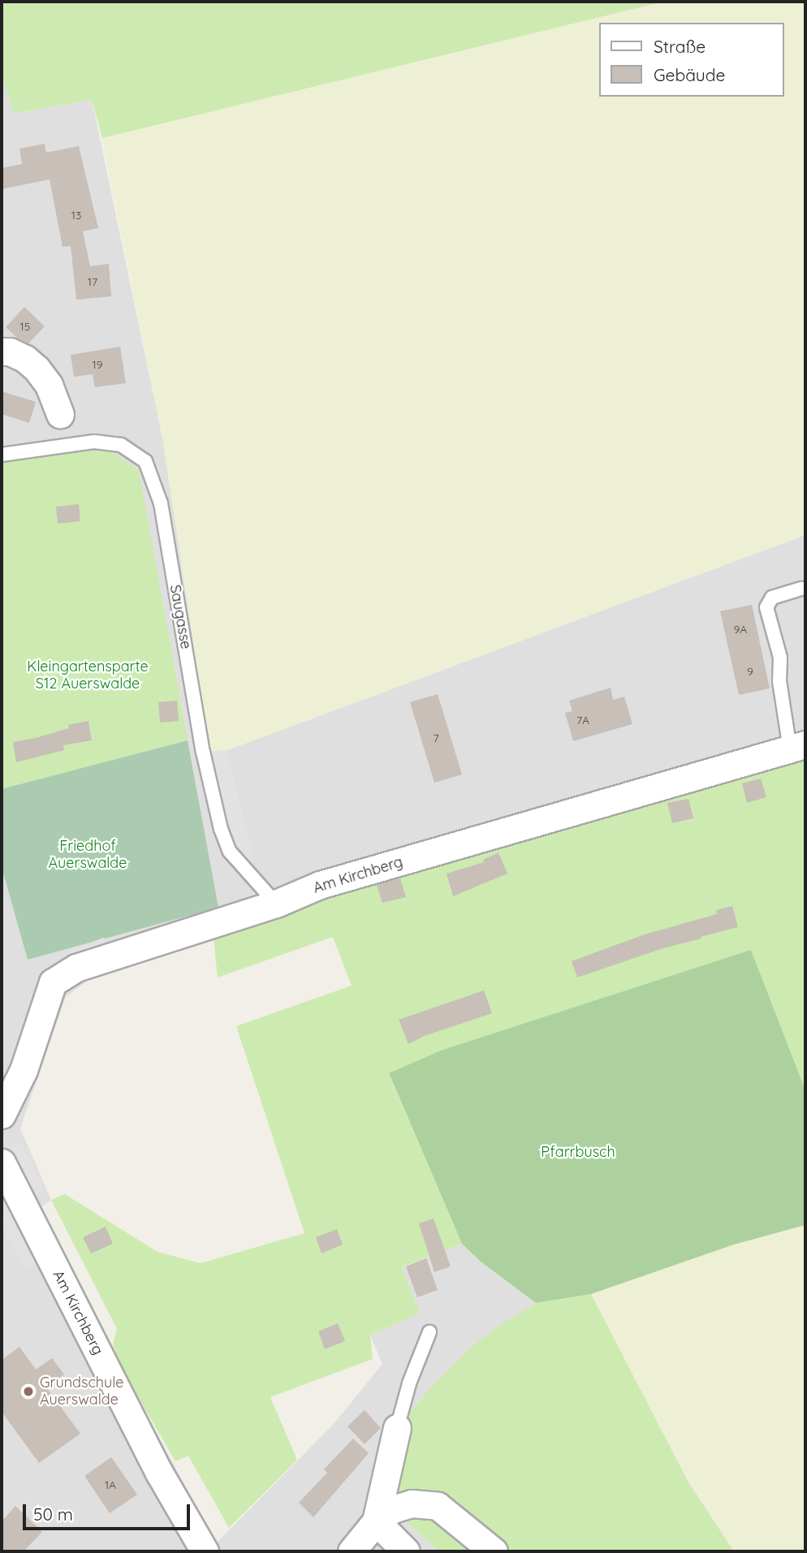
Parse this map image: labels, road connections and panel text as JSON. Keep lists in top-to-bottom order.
{
  "streets": {
    "street": ["Am Kirchberg"],
    "lane": ["Saugasse"]
  },
  "crossings": [
    ["Saugasse", "Am Kirchberg"]
  ],
  "parks": ["Kleingartensparte S12 Auerswalde", "Friedhof Auerswalde", "Pfarrbusch"],
  "places": ["Grundschule Auerswalde"],
  "house_numbers": [
    "13",
    "17",
    "15",
    "19",
    "9A",
    "9",
    "7A",
    "7",
    "1A"
  ],
  "legend": ["Straße", "Gebäude"],
  "scale_bar": "50 m"
}
